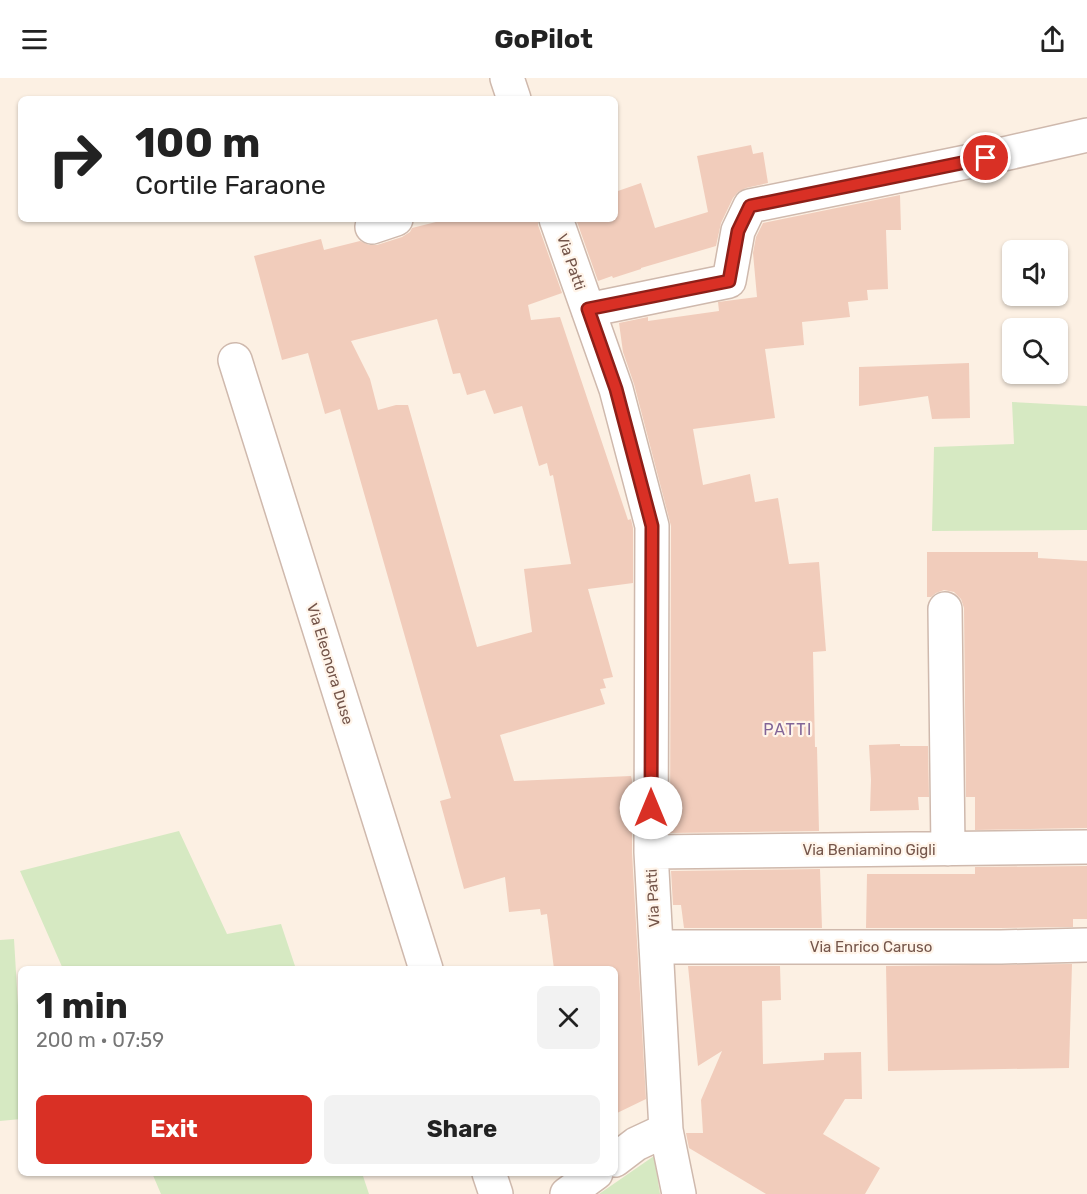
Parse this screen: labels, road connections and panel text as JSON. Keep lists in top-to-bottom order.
{
  "streets": {
    "street": [
      "Via Patti",
      "Via Eleonora Duse",
      "Via Beniamino Gigli",
      "Via Enrico Caruso"
    ]
  },
  "crossings": [
    ["Via Patti", "Via Beniamino Gigli"],
    ["Via Patti", "Via Enrico Caruso"]
  ],
  "districts": ["PATTI"],
  "page": {
    "header": "GoPilot",
    "turn": ["100 m", "Cortile Faraone"],
    "heading": ["1 min", "200 m · 07:59"],
    "buttons": ["Exit", "Share"]
  }
}
